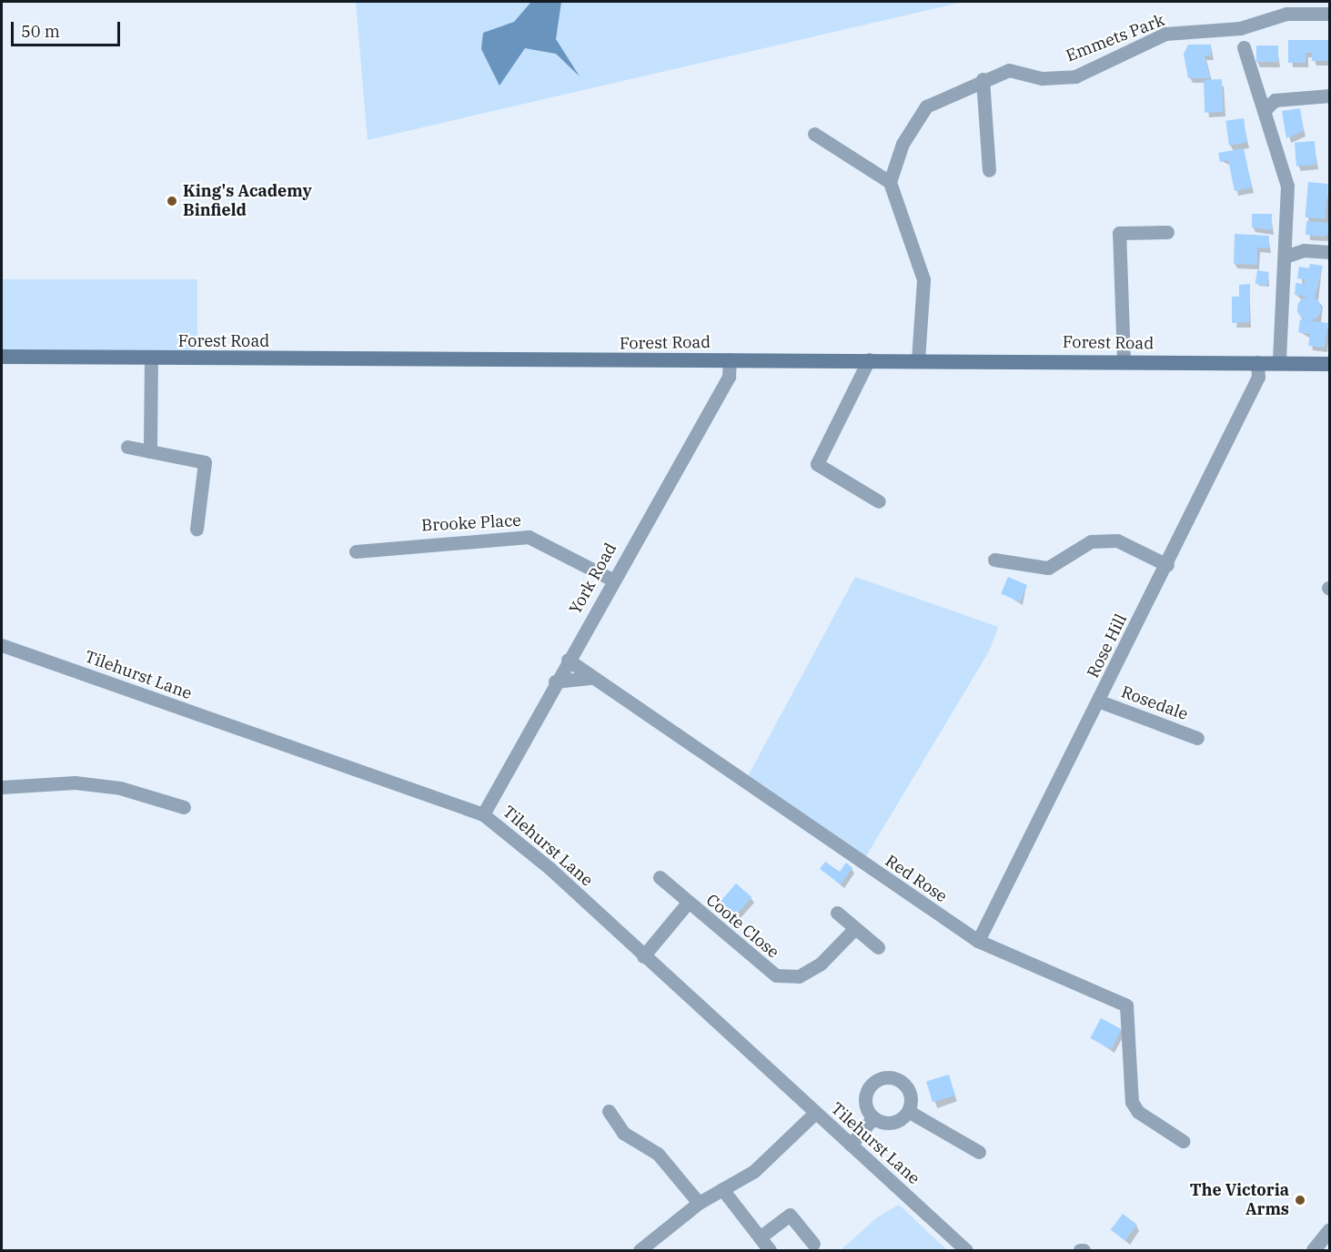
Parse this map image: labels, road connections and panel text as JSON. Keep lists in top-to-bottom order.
{
  "streets": {
    "main road": ["Forest Road"],
    "street": [
      "Emmets Park",
      "Brooke Place",
      "York Road",
      "Rose Hill",
      "Tilehurst Lane",
      "Rosedale",
      "Red Rose",
      "Coote Close"
    ]
  },
  "crossings": [
    ["Forest Road", "York Road"],
    ["Forest Road", "Rose Hill"],
    ["Brooke Place", "York Road"],
    ["York Road", "Tilehurst Lane"],
    ["York Road", "Red Rose"],
    ["Rose Hill", "Rosedale"],
    ["Rose Hill", "Red Rose"],
    ["Tilehurst Lane", "Coote Close"]
  ],
  "places": ["King's Academy Binfield", "The Victoria Arms"],
  "scale_bar": "50 m"
}
